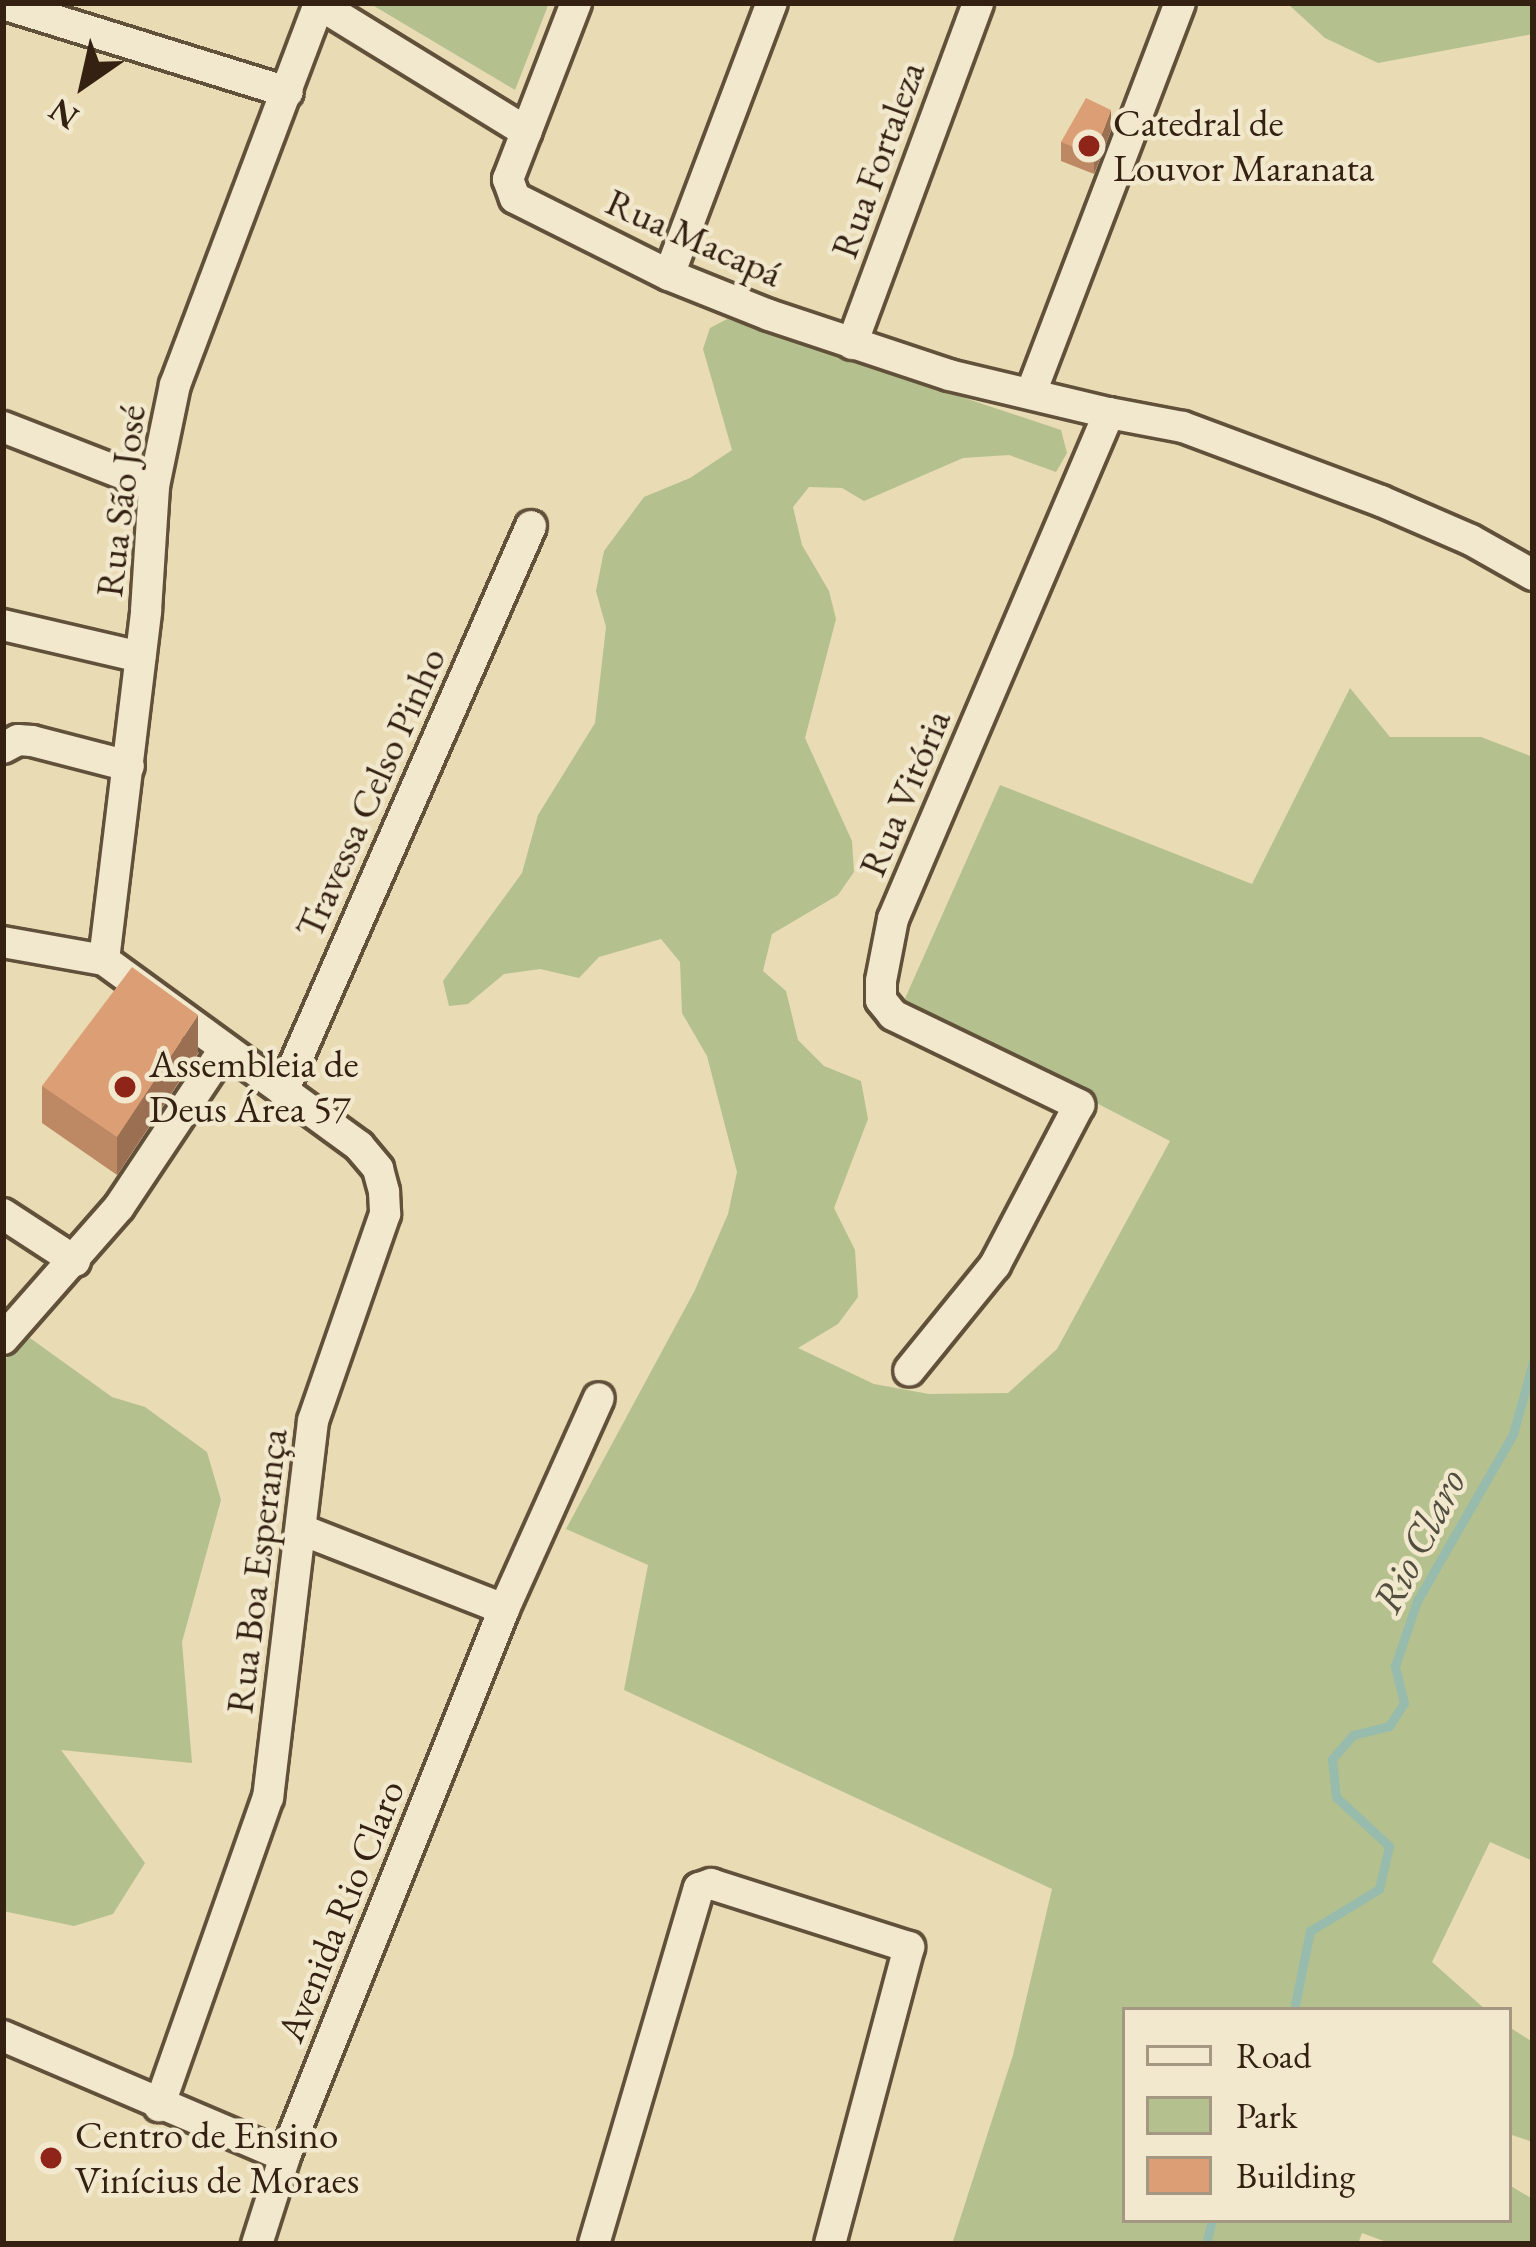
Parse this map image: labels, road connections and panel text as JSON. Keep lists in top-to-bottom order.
{
  "streets": {
    "street": [
      "Rua Fortaleza",
      "Rua Macapá",
      "Rua São José",
      "Travessa Celso Pinho",
      "Rua Vitória",
      "Rua Boa Esperança",
      "Avenida Rio Claro"
    ]
  },
  "crossings": [
    ["Rua Fortaleza", "Rua Macapá"],
    ["Rua São José", "Rua Boa Esperança"],
    ["Travessa Celso Pinho", "Rua Boa Esperança"]
  ],
  "water": ["Rio Claro"],
  "places": ["Catedral de Louvor Maranata", "Assembleia de Deus Área 57", "Centro de Ensino Vinícius de Moraes"],
  "legend": ["Road", "Park", "Building"],
  "north": "bottom left"
}
